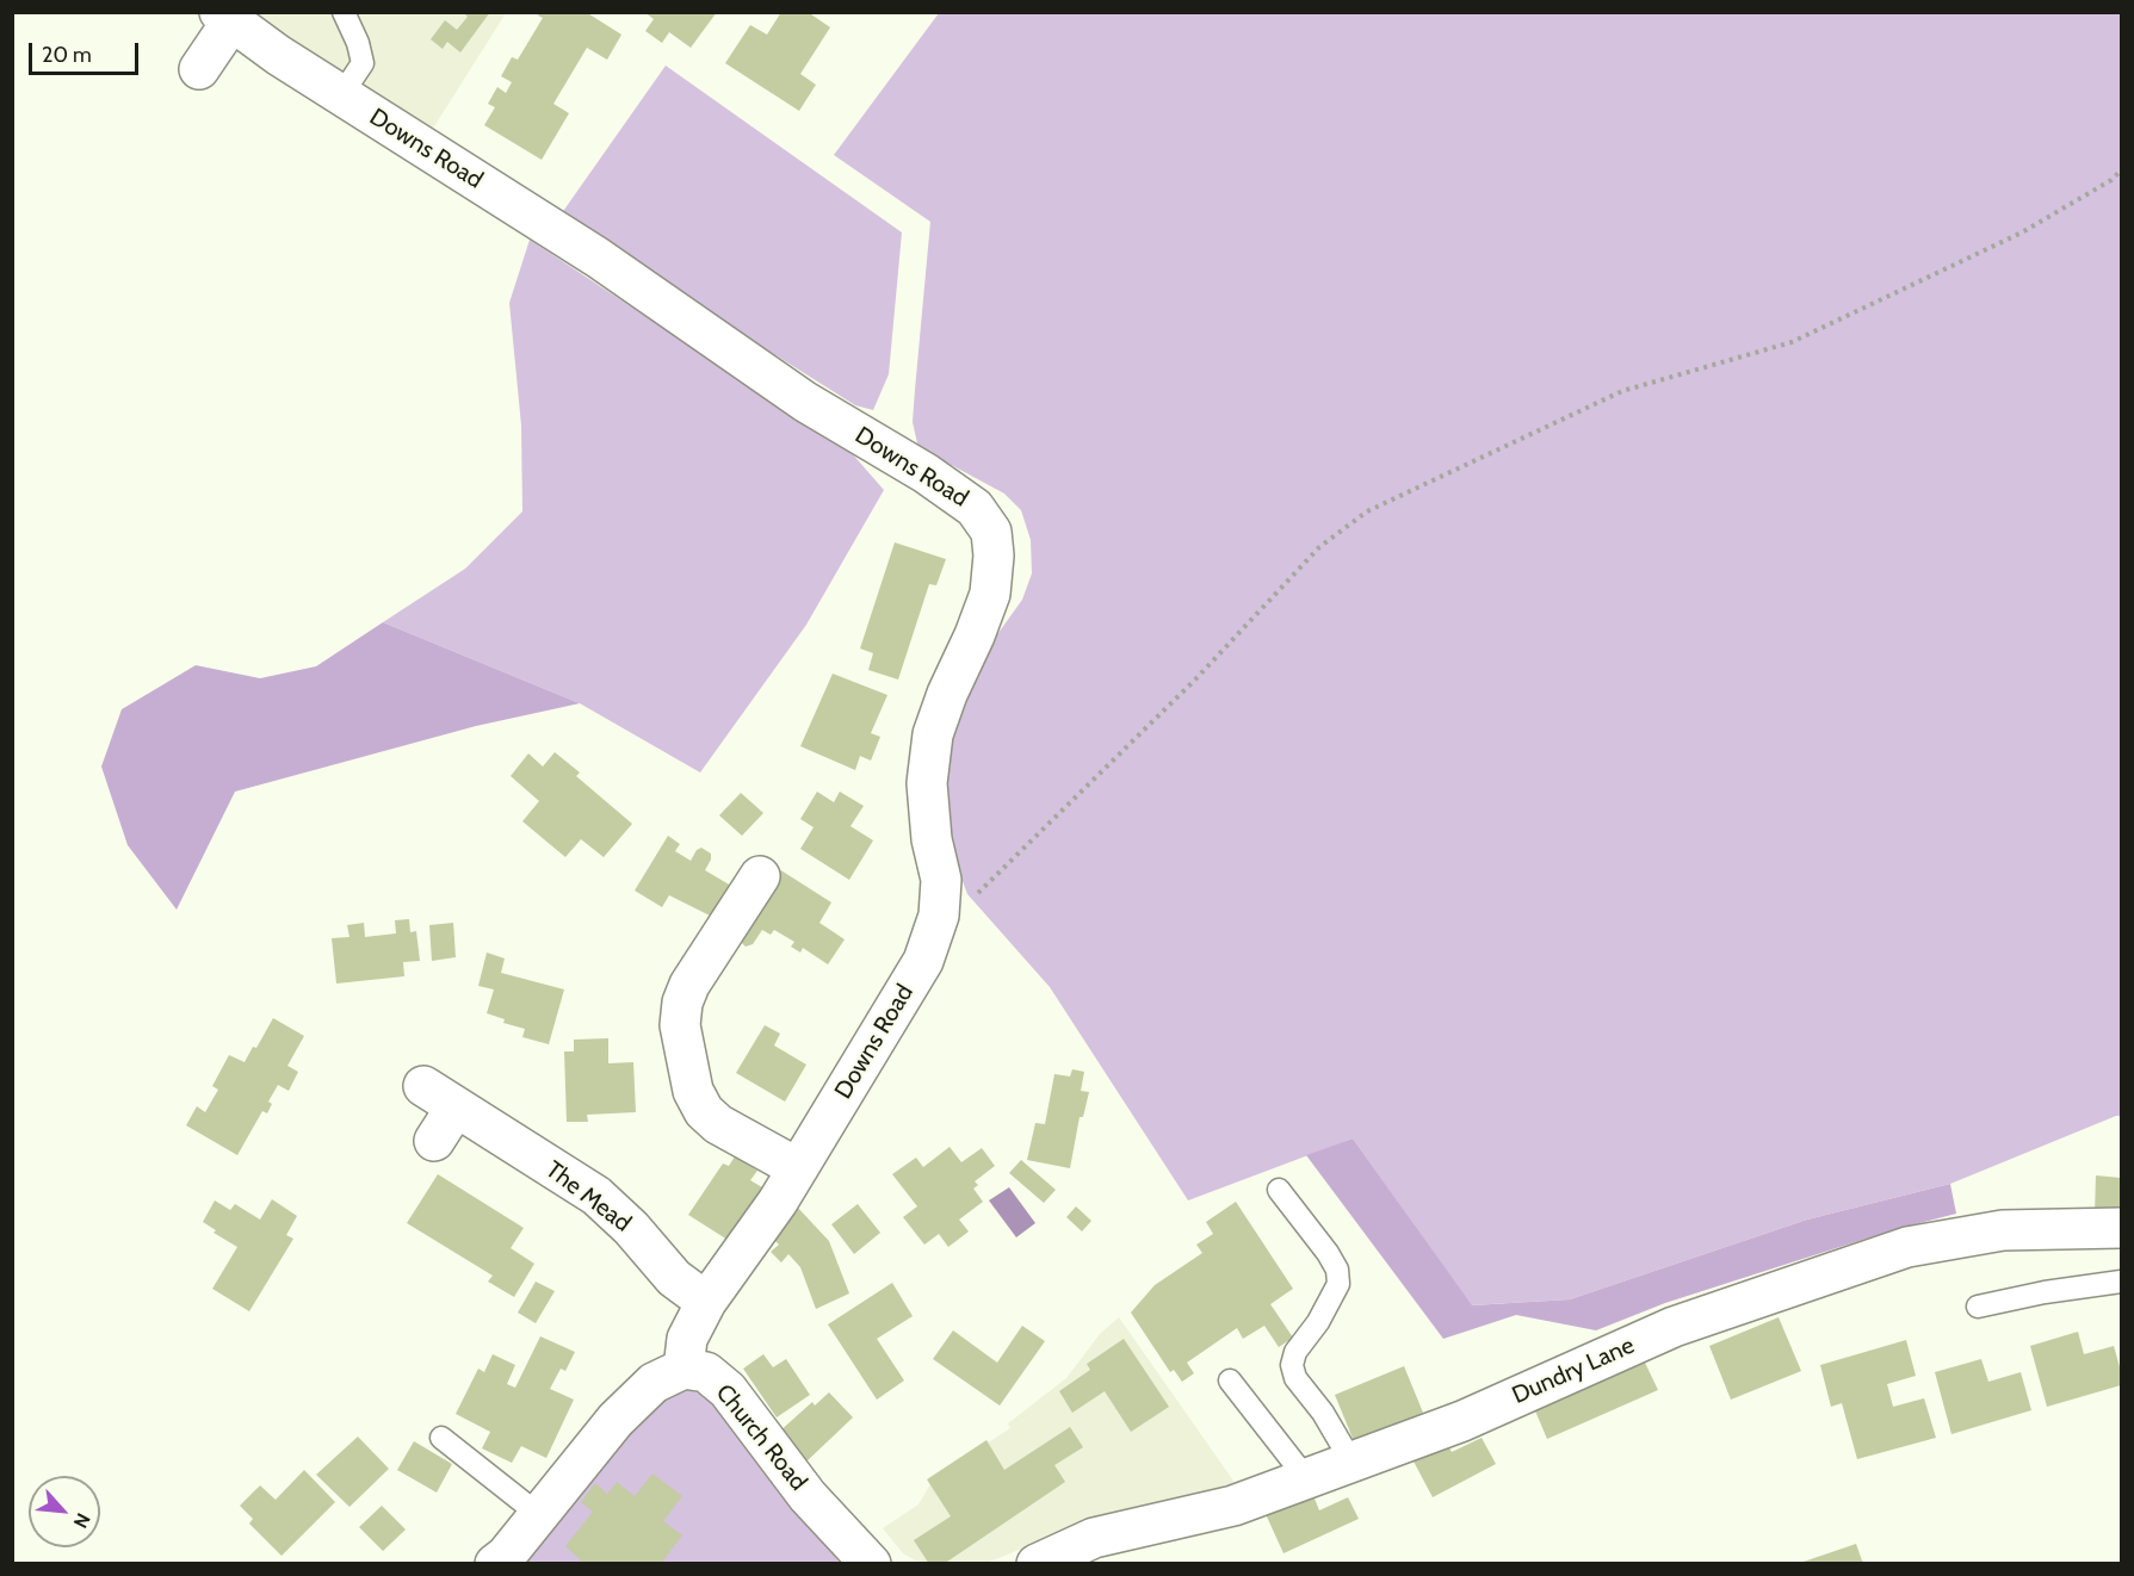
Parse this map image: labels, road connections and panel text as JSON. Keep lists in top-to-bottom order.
{
  "streets": {
    "street": [
      "Downs Road",
      "The Mead",
      "Dundry Lane",
      "Church Road"
    ]
  },
  "crossings": [
    ["Downs Road", "The Mead"],
    ["Downs Road", "Church Road"]
  ],
  "scale_bar": "20 m",
  "north": "bottom right"
}
